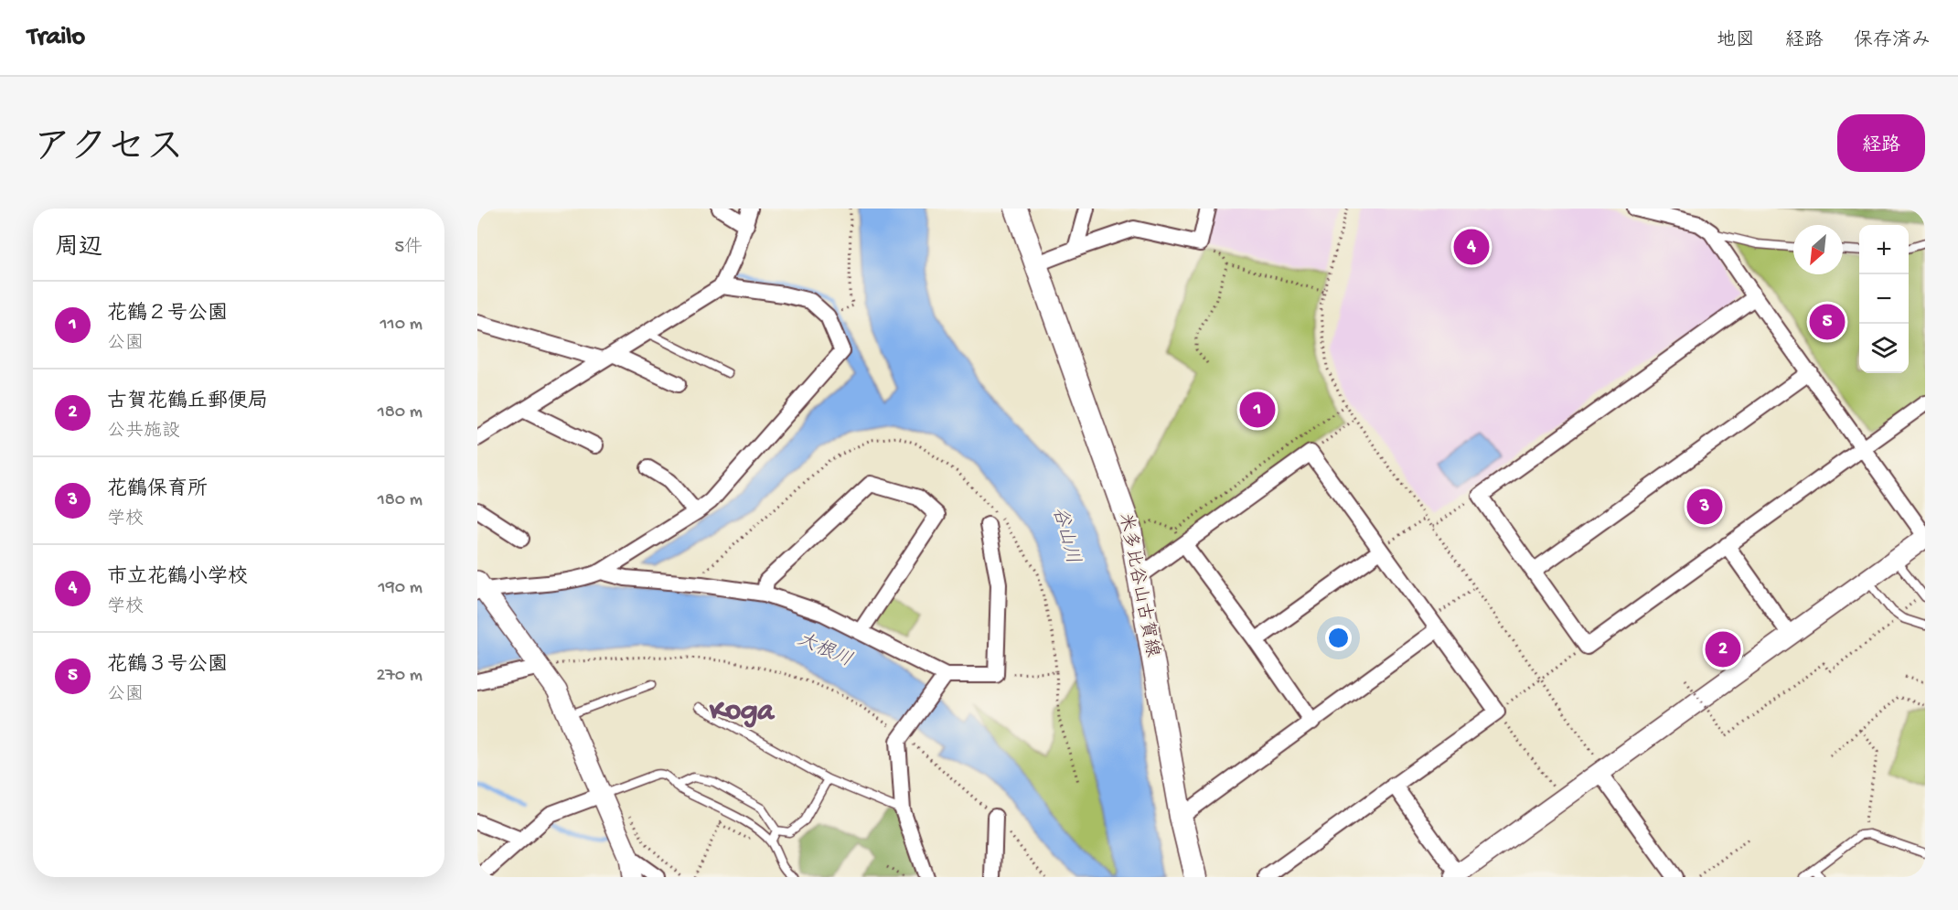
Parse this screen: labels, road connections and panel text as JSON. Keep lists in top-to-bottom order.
{
  "streets": {
    "main road": ["米多比谷山古賀線"]
  },
  "districts": ["Koga"],
  "water": ["谷山川", "大根川"],
  "north": "bottom left",
  "page": {
    "header": "Trailo",
    "nav": ["地図", "経路", "保存済み"],
    "title": "アクセス",
    "buttons": "経路",
    "heading": ["周辺", "5件"],
    "map_buttons": ["+", "−"],
    "pins": [
      "4",
      "5",
      "1",
      "3",
      "2"
    ],
    "list": [
      {
        "mark": "1",
        "name": "花鶴２号公園",
        "note": "公園",
        "value": "110 m"
      },
      {
        "mark": "2",
        "name": "古賀花鶴丘郵便局",
        "note": "公共施設",
        "value": "180 m"
      },
      {
        "mark": "3",
        "name": "花鶴保育所",
        "note": "学校",
        "value": "180 m"
      },
      {
        "mark": "4",
        "name": "市立花鶴小学校",
        "note": "学校",
        "value": "190 m"
      },
      {
        "mark": "5",
        "name": "花鶴３号公園",
        "note": "公園",
        "value": "270 m"
      }
    ]
  }
}
